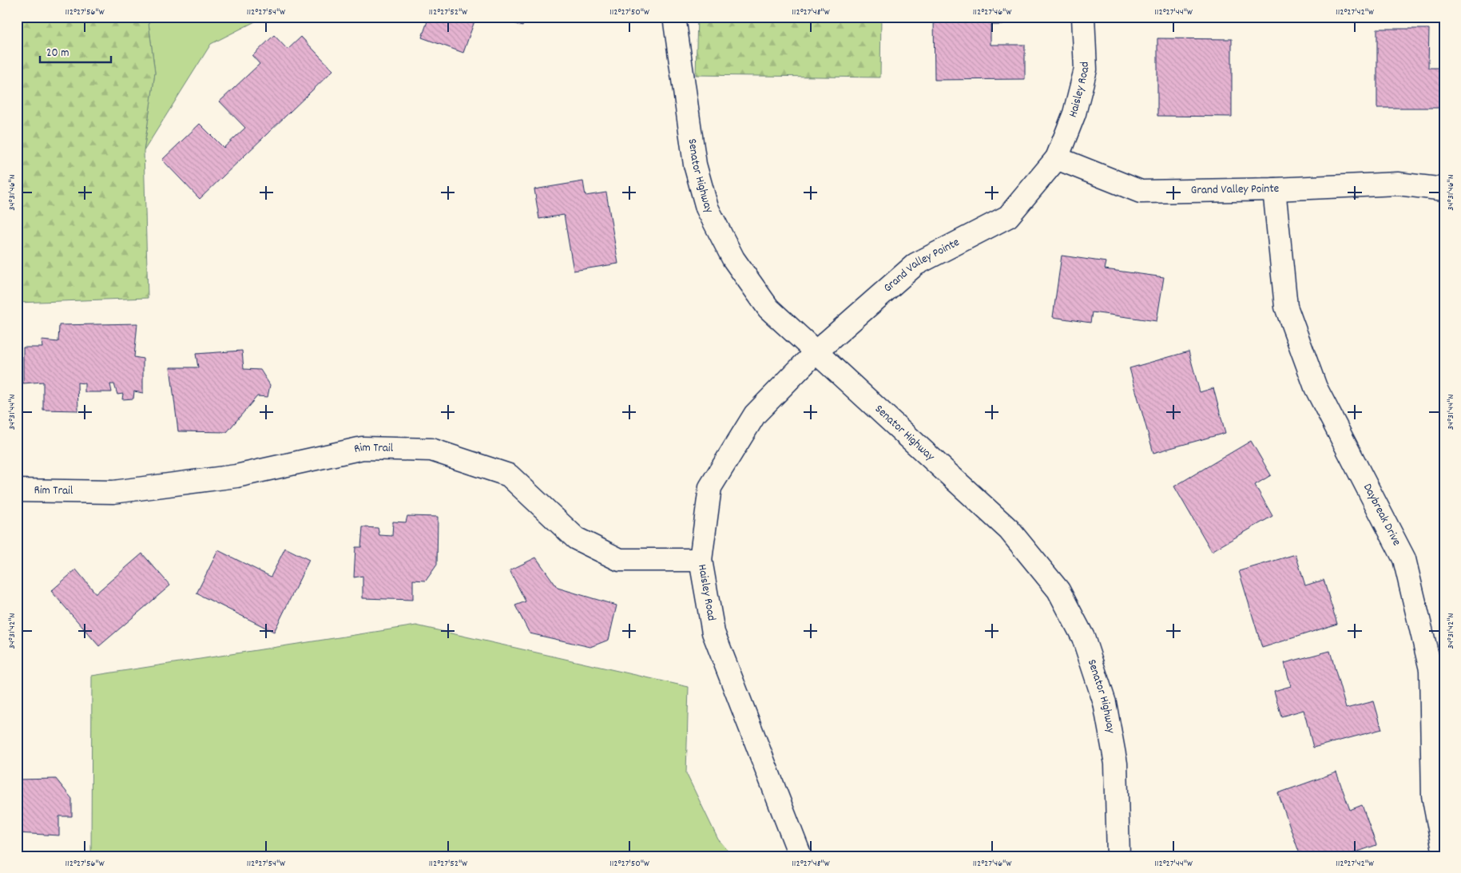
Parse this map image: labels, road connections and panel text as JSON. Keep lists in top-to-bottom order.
{
  "streets": {
    "street": [
      "Haisley Road",
      "Senator Highway",
      "Grand Valley Pointe",
      "Rim Trail",
      "Daybreak Drive"
    ]
  },
  "crossings": [
    ["Haisley Road", "Senator Highway"],
    ["Haisley Road", "Grand Valley Pointe"],
    ["Haisley Road", "Rim Trail"],
    ["Senator Highway", "Grand Valley Pointe"],
    ["Grand Valley Pointe", "Daybreak Drive"]
  ],
  "scale_bar": "20 m",
  "coordinates": [
    "112°27'56\"W",
    "112°27'54\"W",
    "112°27'52\"W",
    "112°27'50\"W",
    "112°27'48\"W",
    "112°27'46\"W",
    "112°27'44\"W",
    "112°27'42\"W",
    "34°31'46\"N",
    "34°31'44\"N",
    "34°31'42\"N"
  ]
}
